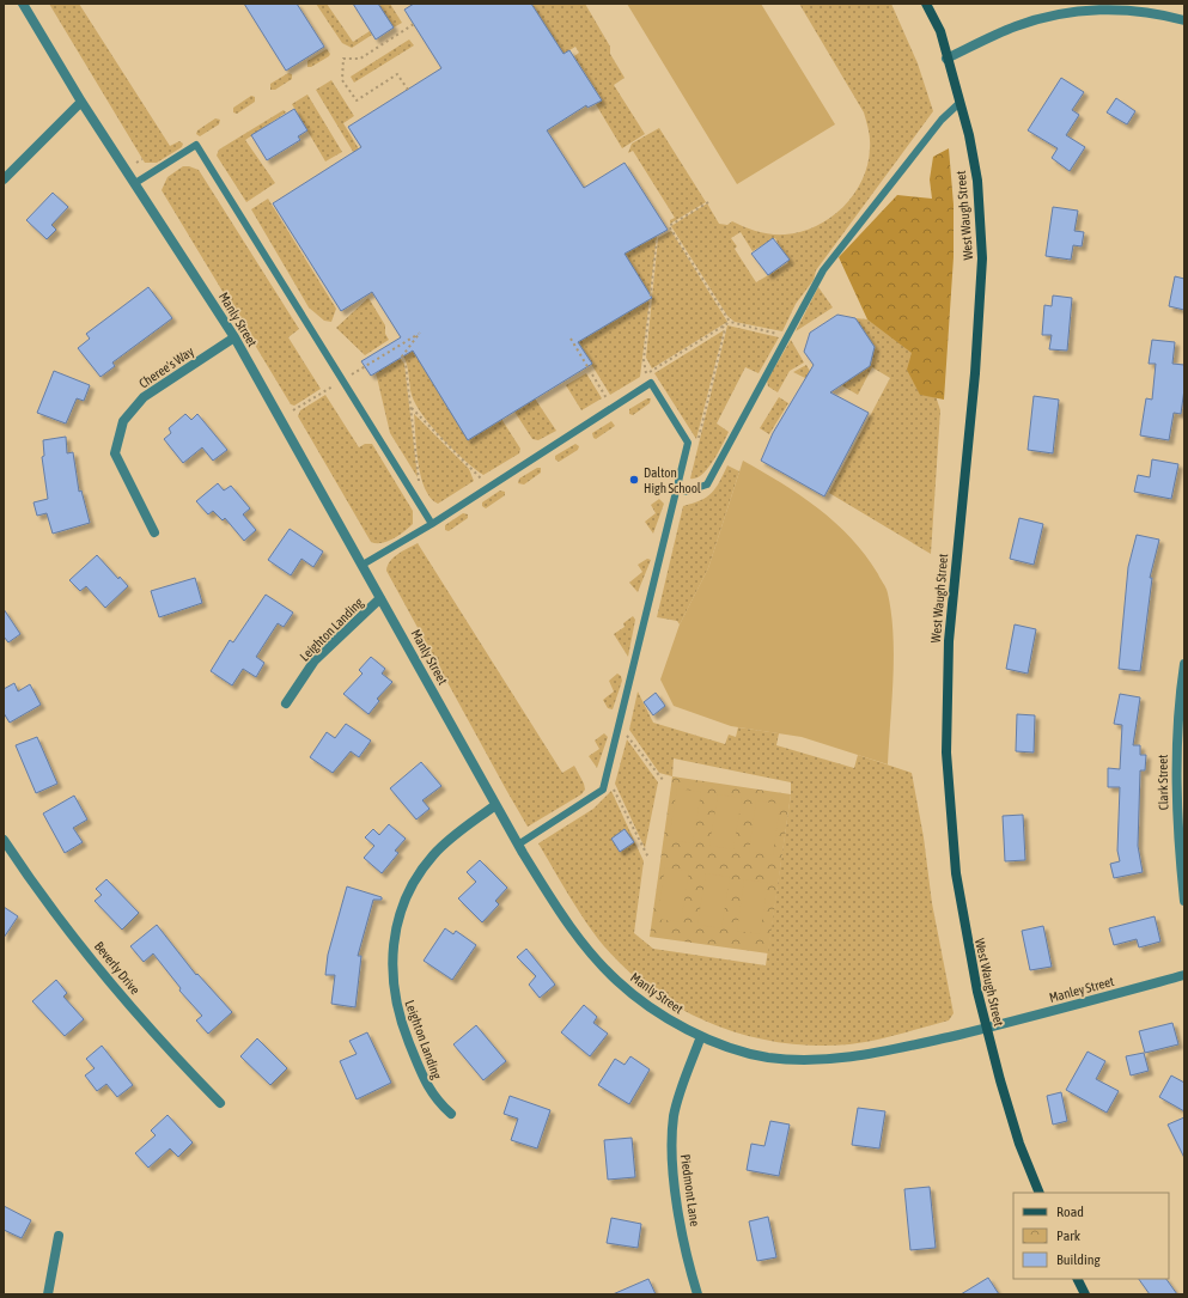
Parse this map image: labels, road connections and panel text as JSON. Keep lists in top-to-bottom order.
{
  "streets": {
    "street": [
      "West Waugh Street",
      "Manly Street",
      "Cheree's Way",
      "Leighton Landing",
      "Clark Street",
      "Beverly Drive",
      "Manley Street",
      "Piedmont Lane"
    ]
  },
  "crossings": [
    ["West Waugh Street", "Manly Street"],
    ["West Waugh Street", "Manley Street"],
    ["Manly Street", "Cheree's Way"],
    ["Manly Street", "Leighton Landing"],
    ["Manly Street", "Manley Street"],
    ["Manly Street", "Piedmont Lane"]
  ],
  "places": ["Dalton High School"],
  "legend": ["Road", "Park", "Building"]
}
